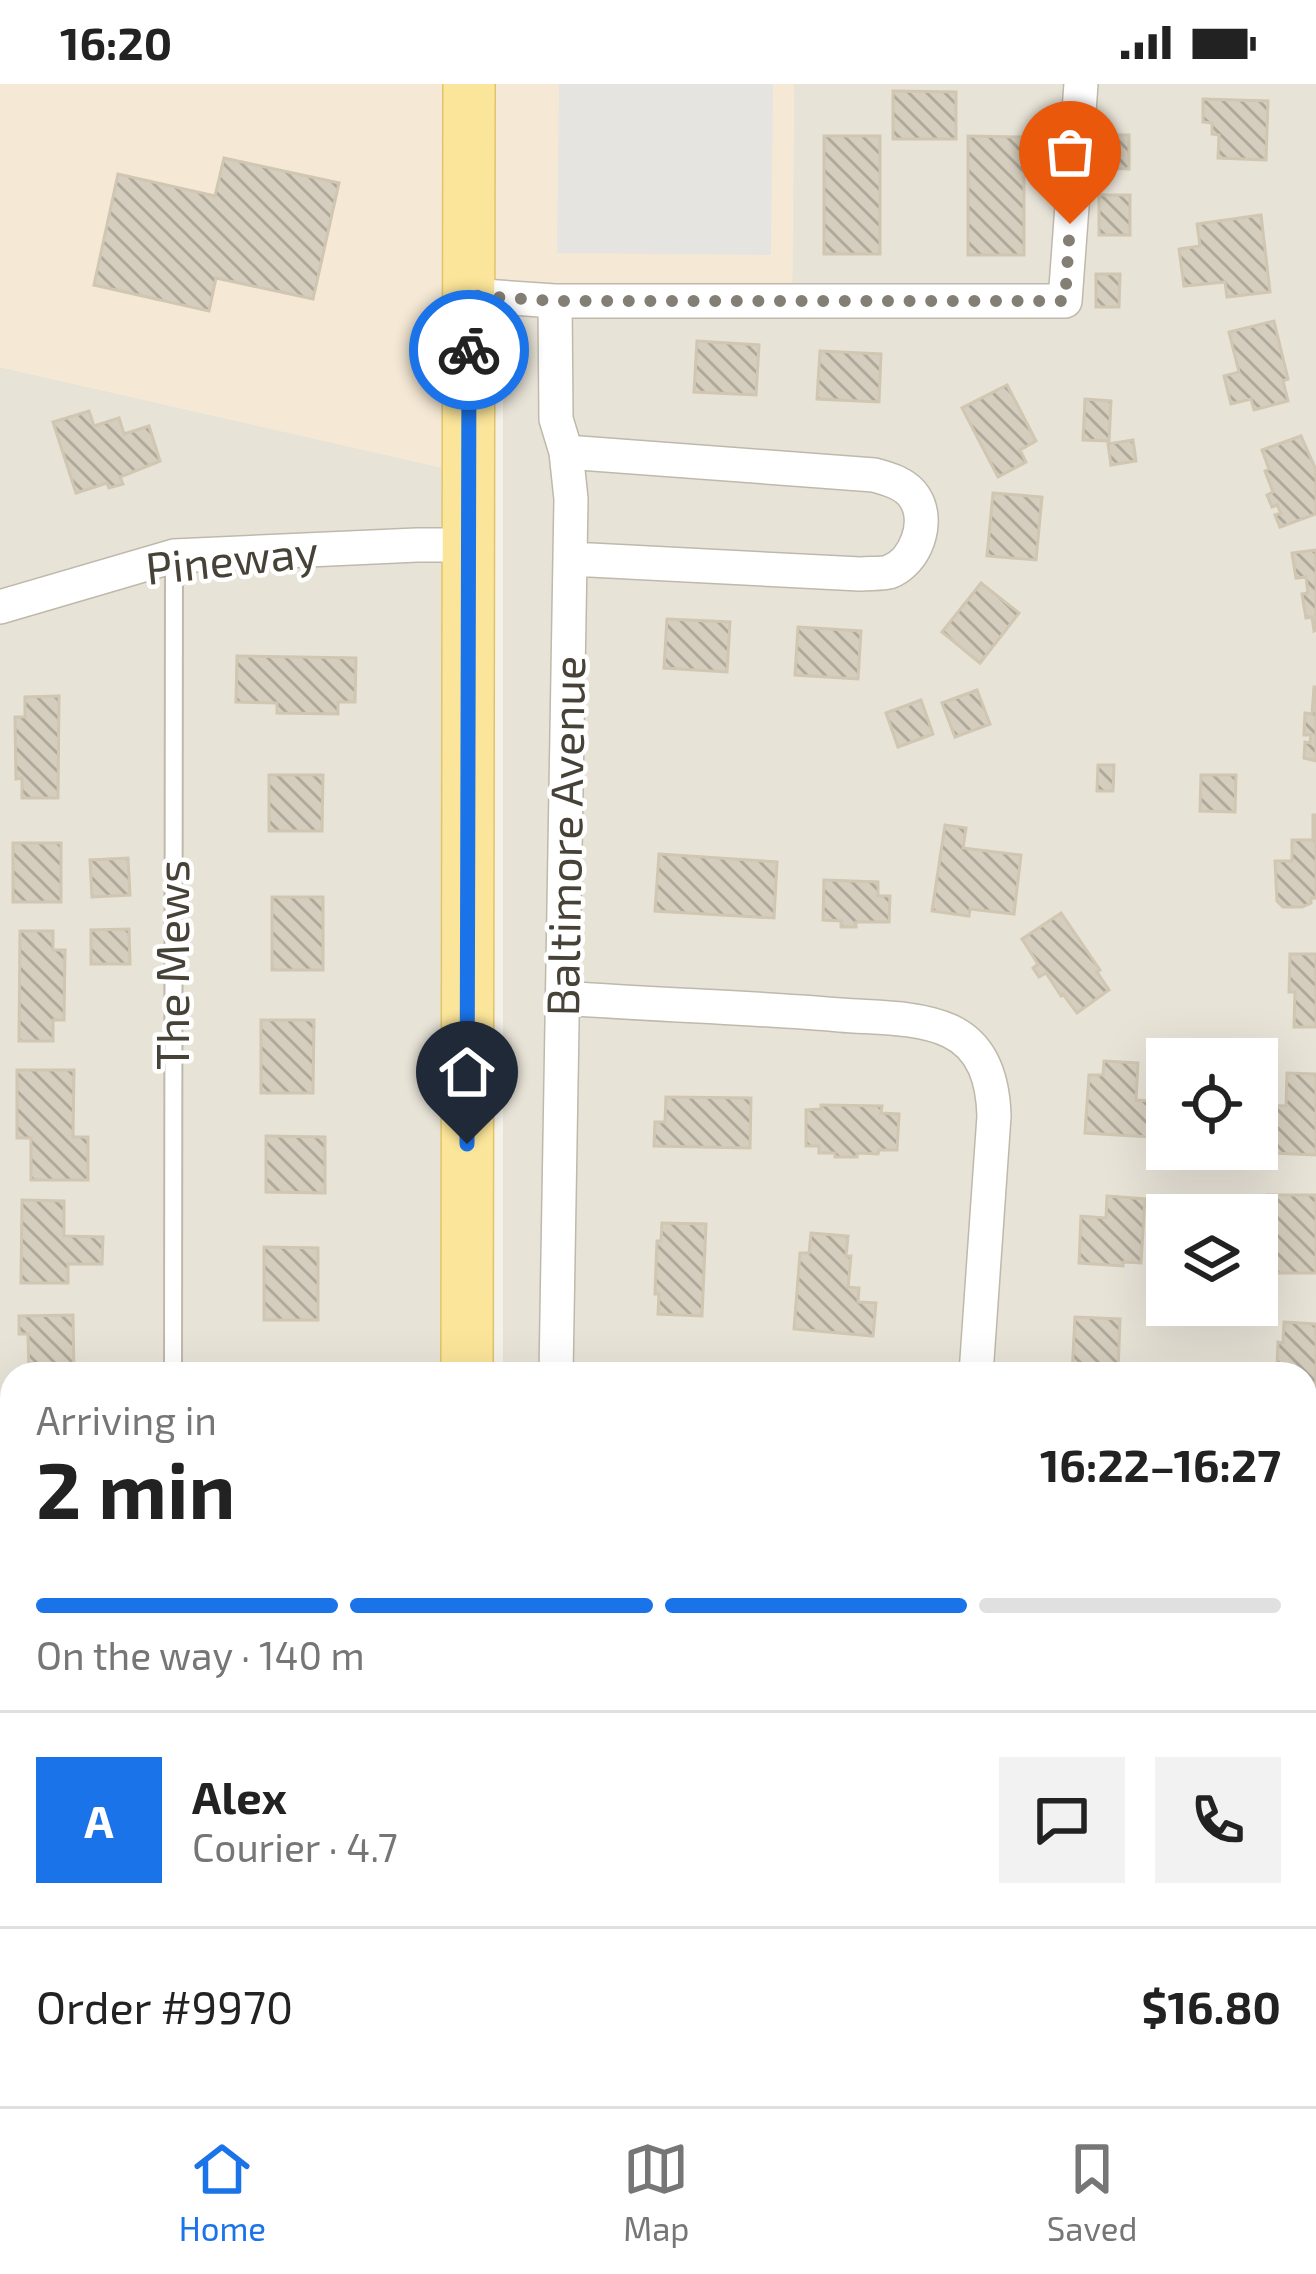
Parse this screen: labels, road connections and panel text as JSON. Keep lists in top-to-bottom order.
{
  "streets": {
    "street": ["Pineway", "Baltimore Avenue"],
    "lane": ["The Mews"]
  },
  "crossings": [
    ["Pineway", "The Mews"]
  ],
  "page": {
    "status": "16:20",
    "heading": ["2 min", "Arriving in", "16:22–16:27"],
    "panel": [
      "Alex",
      "Courier · 4.7",
      "Order #9970",
      "$16.80"
    ],
    "bar": "On the way · 140 m",
    "round": "A",
    "tabs": ["Home", "Map", "Saved"]
  }
}
